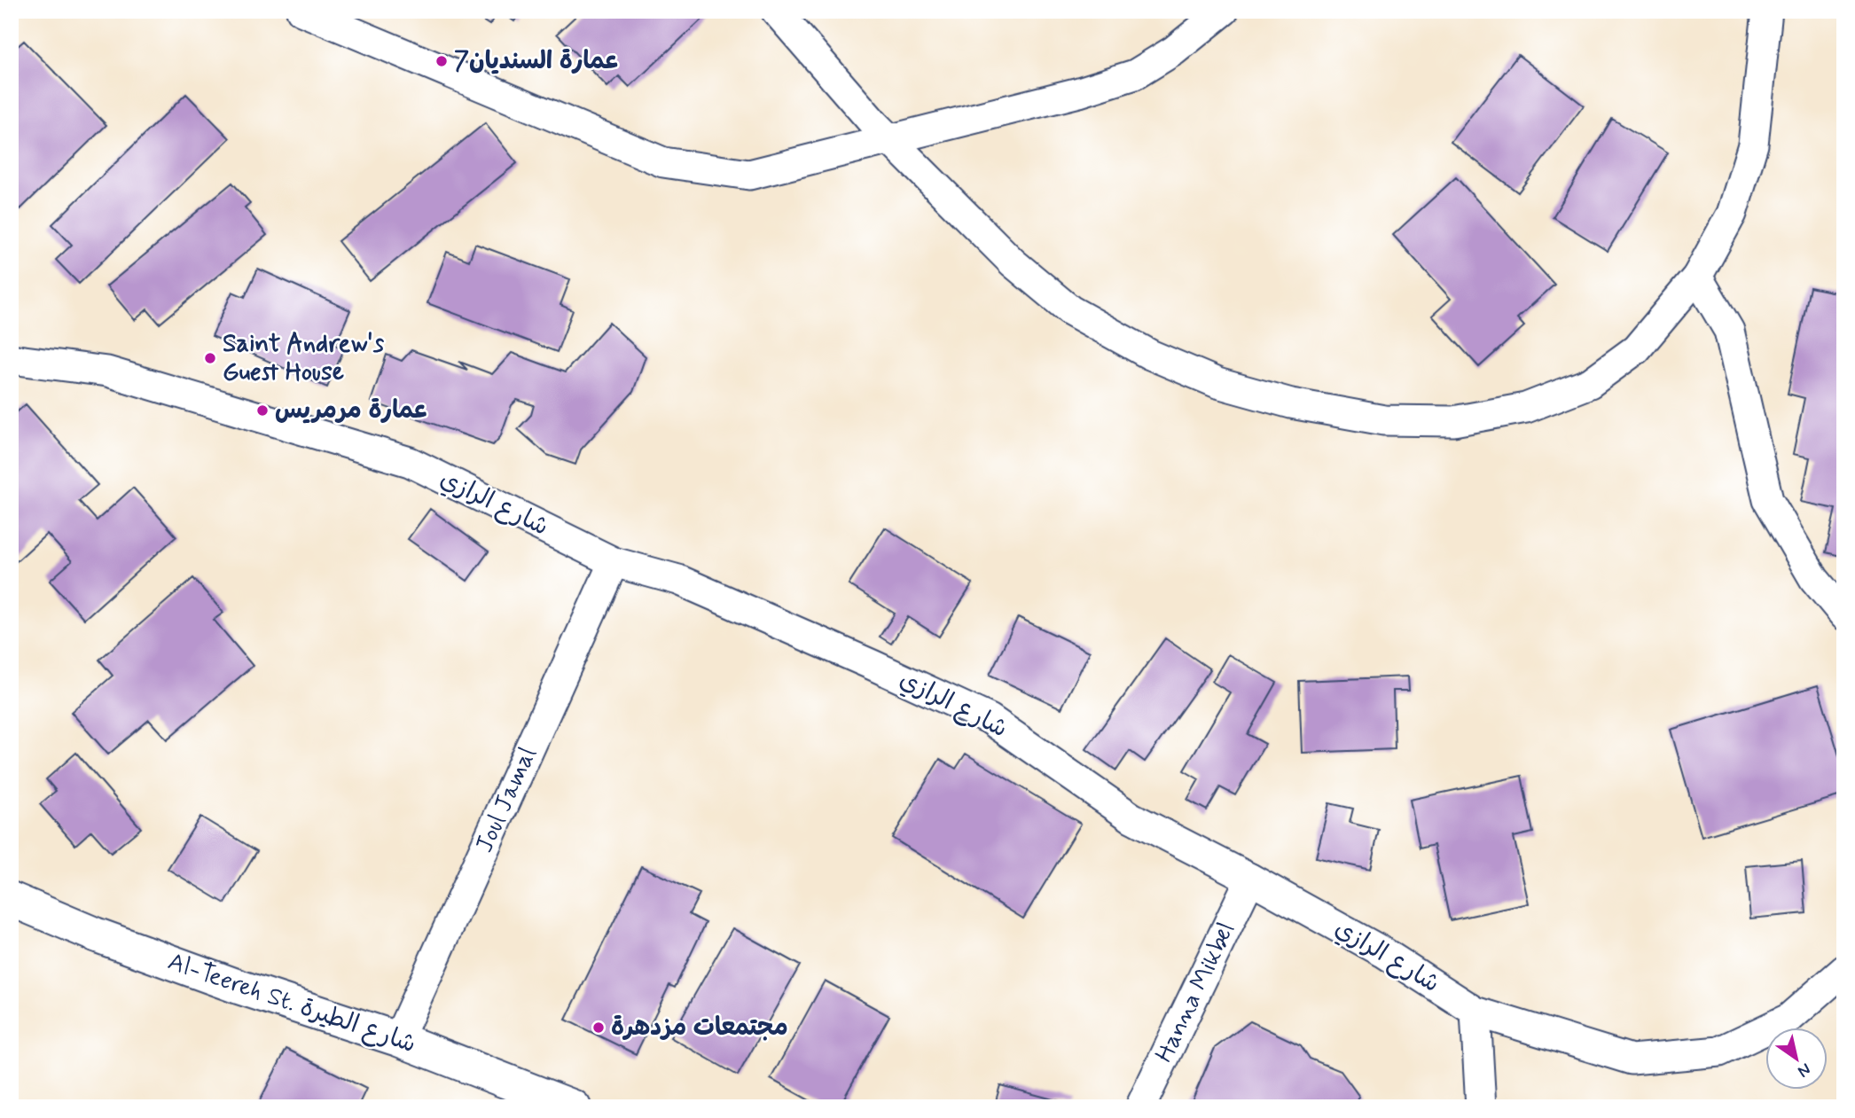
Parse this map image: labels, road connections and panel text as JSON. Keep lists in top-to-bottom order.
{
  "streets": {
    "main road": ["Al-Teereh St. شارع الطيرة"],
    "street": ["شارع الرازي", "Joul Jamal", "Hanna Mikbel"]
  },
  "crossings": [
    ["شارع الرازي", "Joul Jamal"],
    ["شارع الرازي", "Hanna Mikbel"],
    ["Joul Jamal", "Al-Teereh St. شارع الطيرة"]
  ],
  "places": [
    "عمارة السنديان7",
    "Saint Andrew's Guest House",
    "عمارة مرمريس",
    "مجتمعات مزدهرة"
  ],
  "north": "bottom right"
}
